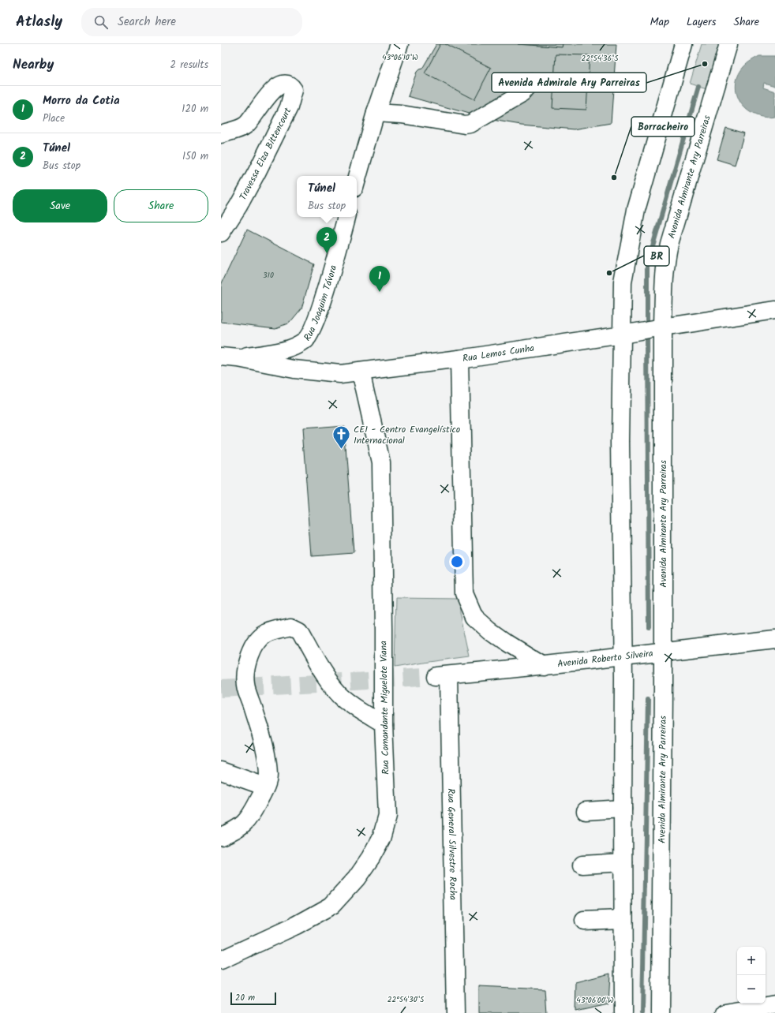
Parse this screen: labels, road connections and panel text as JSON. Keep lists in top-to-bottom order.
{
  "streets": {
    "main road": [
      "Travessa Elza Bittencourt",
      "Avenida Almirante Ary Parreiras",
      "Rua Joaquim Távora",
      "Rua Lemos Cunha",
      "Avenida Roberto Silveira",
      "Rua Comandante Miguelote Viana",
      "Rua General Silvestre Rocha"
    ]
  },
  "crossings": [
    ["Avenida Almirante Ary Parreiras", "Rua Lemos Cunha"],
    ["Avenida Almirante Ary Parreiras", "Avenida Roberto Silveira"],
    ["Rua Joaquim Távora", "Rua Lemos Cunha"],
    ["Rua Lemos Cunha", "Rua Comandante Miguelote Viana"],
    ["Avenida Roberto Silveira", "Rua General Silvestre Rocha"]
  ],
  "places": {
    "other": ["Avenida Admirale Ary Parreiras", "Borracheiro", "BR"],
    "church": ["CEI - Centro Evangelístico Internacional"]
  },
  "house_numbers": ["310"],
  "scale_bar": "20 m",
  "page": {
    "header": "Atlasly",
    "search": "Search here",
    "nav": ["Map", "Layers", "Share"],
    "heading": ["Nearby", "2 results"],
    "list": [
      {
        "mark": "1",
        "name": "Morro da Cotia",
        "note": "Place",
        "value": "120 m"
      },
      {
        "mark": "2",
        "name": "Túnel",
        "note": "Bus stop",
        "value": "150 m"
      }
    ],
    "popup": ["Túnel", "Bus stop"],
    "buttons": ["Save", "Share"],
    "pins": ["2", "1"],
    "map_buttons": ["+", "−"],
    "scale": "20 m"
  },
  "coordinates": [
    "43°06'10\"W",
    "22°54'36\"S",
    "22°54'30\"S",
    "43°06'00\"W"
  ]
}
